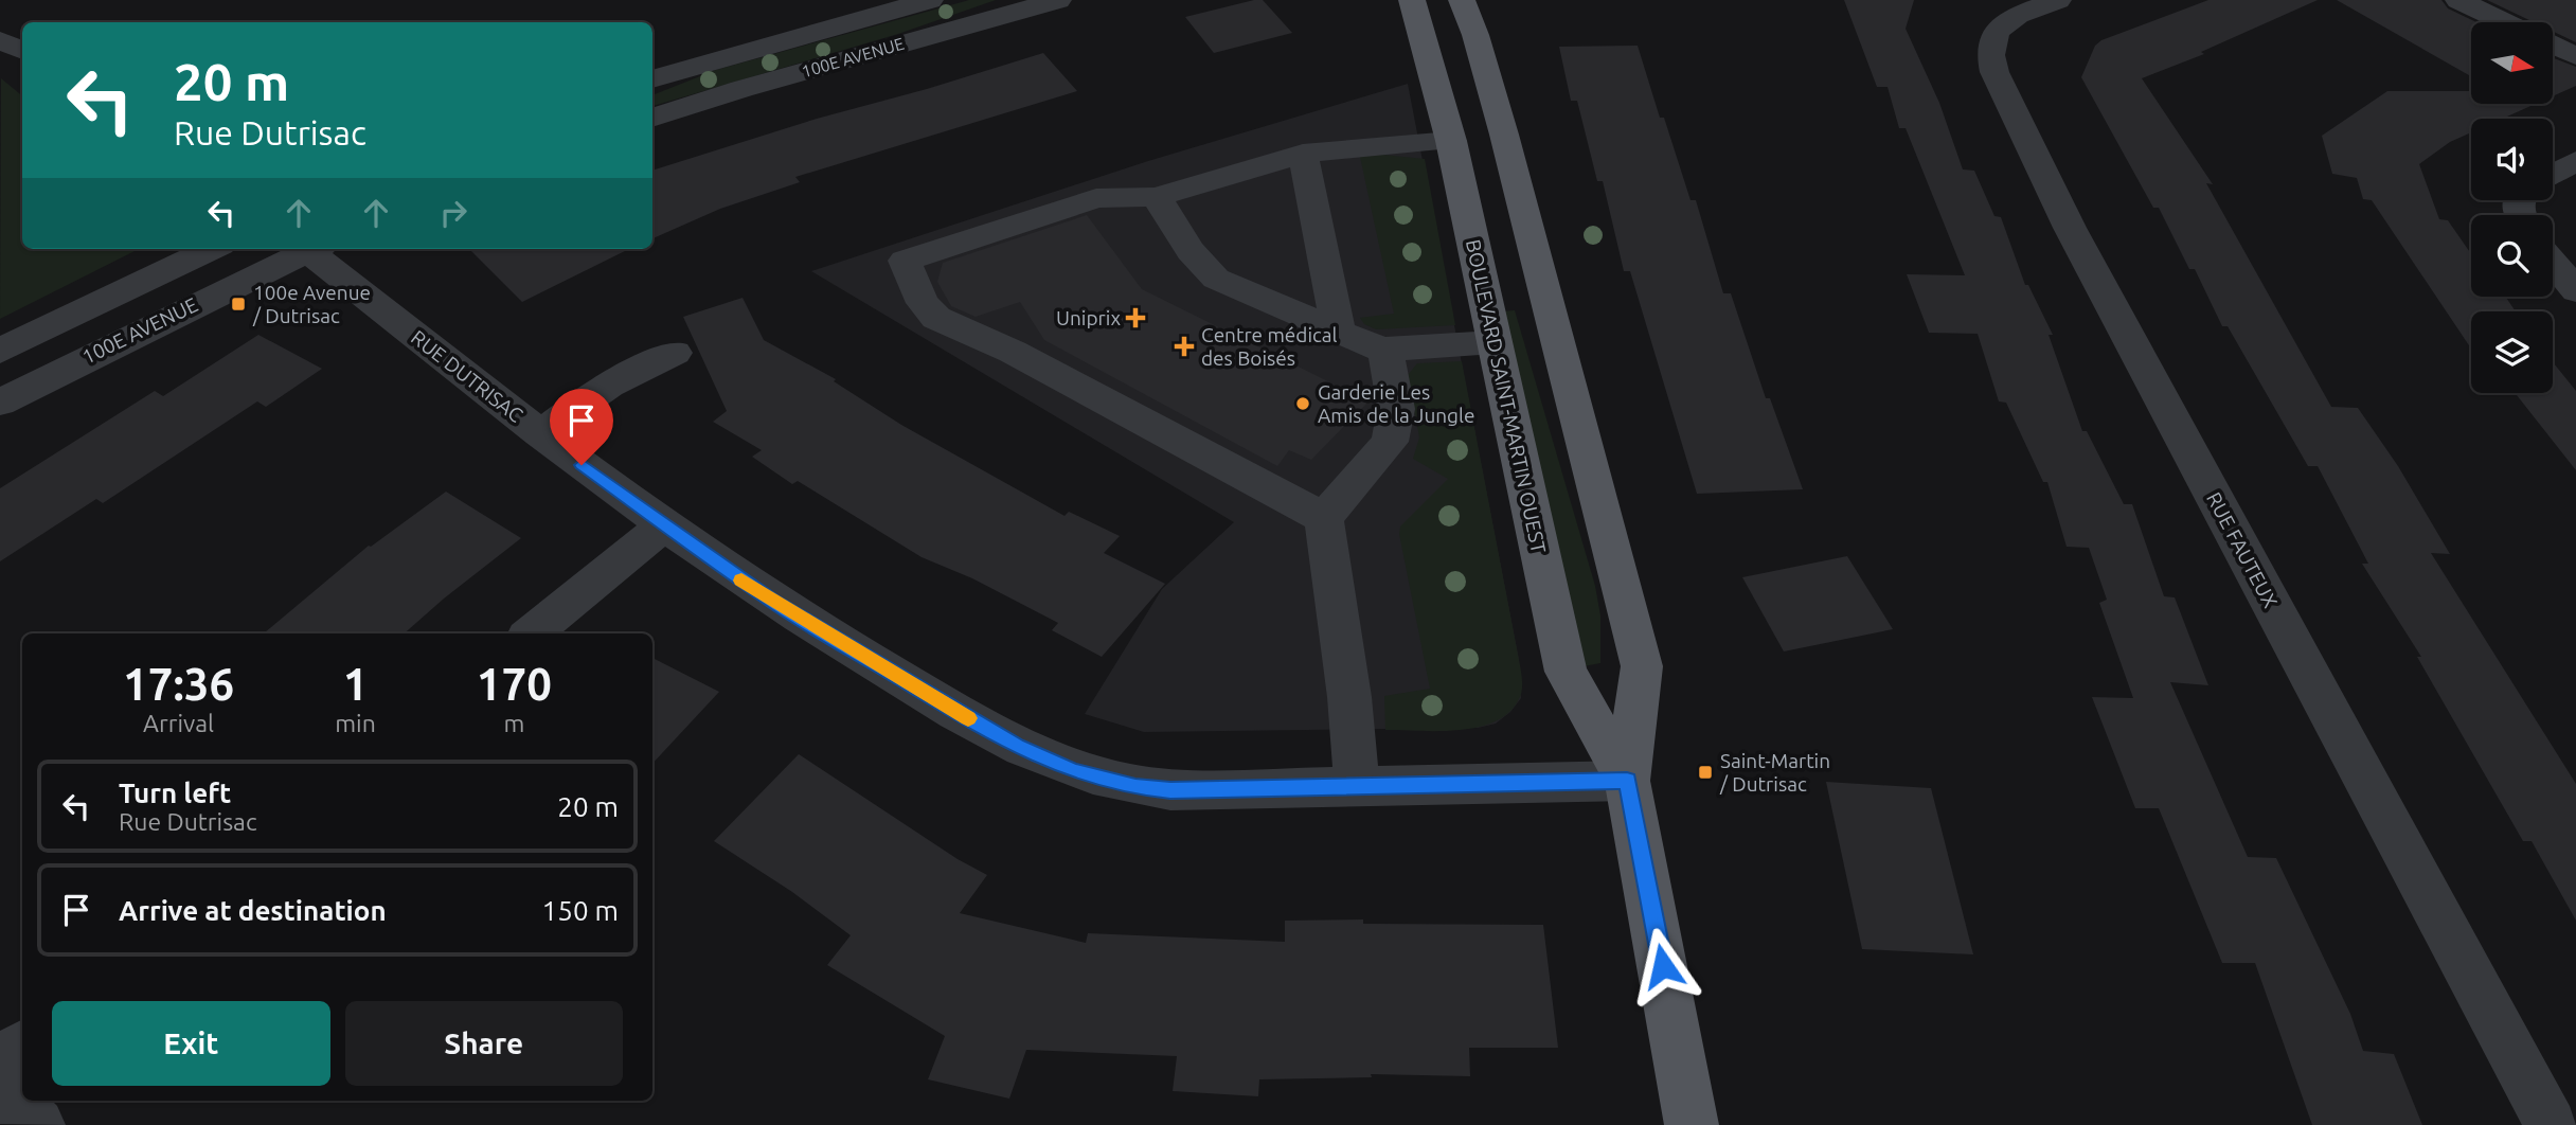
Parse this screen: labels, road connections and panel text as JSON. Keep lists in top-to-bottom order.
{
  "streets": {
    "main road": ["BOULEVARD SAINT-MARTIN OUEST"],
    "street": ["100E AVENUE", "RUE DUTRISAC", "RUE FAUTEUX"]
  },
  "crossings": [
    ["RUE DUTRISAC", "BOULEVARD SAINT-MARTIN OUEST"]
  ],
  "places": {
    "transit": ["100e Avenue / Dutrisac", "Saint-Martin / Dutrisac"],
    "health": ["Uniprix", "Centre médical des Boisés"],
    "other": ["Garderie Les Amis de la Jungle"]
  },
  "north": "right",
  "page": {
    "turn": ["20 m", "Rue Dutrisac"],
    "eta": [
      "17:36",
      "Arrival",
      "1",
      "min",
      "170",
      "m"
    ],
    "list": [
      {
        "name": "Turn left",
        "note": "Rue Dutrisac",
        "value": "20 m"
      },
      {
        "name": "Arrive at destination",
        "value": "150 m"
      }
    ],
    "buttons": ["Exit", "Share"]
  }
}
